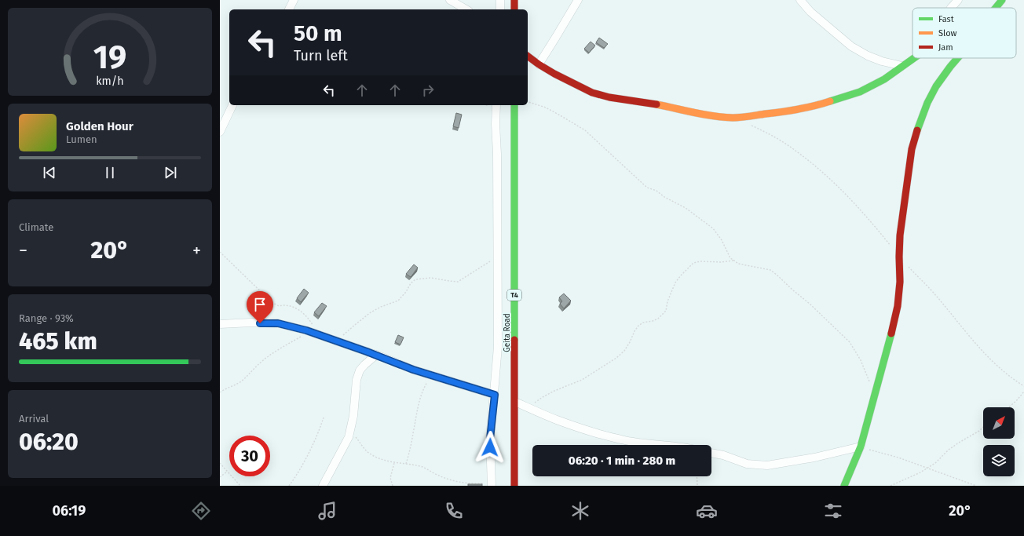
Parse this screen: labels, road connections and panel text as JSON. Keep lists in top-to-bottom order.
{
  "streets": {
    "main road": ["T4", "Geita Road"]
  },
  "legend": ["Fast", "Slow", "Jam"],
  "north": "top right",
  "page": {
    "turn": ["50 m", "Turn left"],
    "song": ["Golden Hour", "Lumen"],
    "tile": [
      "Climate",
      ["Range · 93%", "465 km"],
      ["Arrival", "06:20"]
    ],
    "heat": ["−", "20°", "+"],
    "limit": "30",
    "trip": "06:20 · 1 min · 280 m",
    "tabs": ["06:19", "20°"],
    "gauge": ["19", "km/h"]
  }
}
